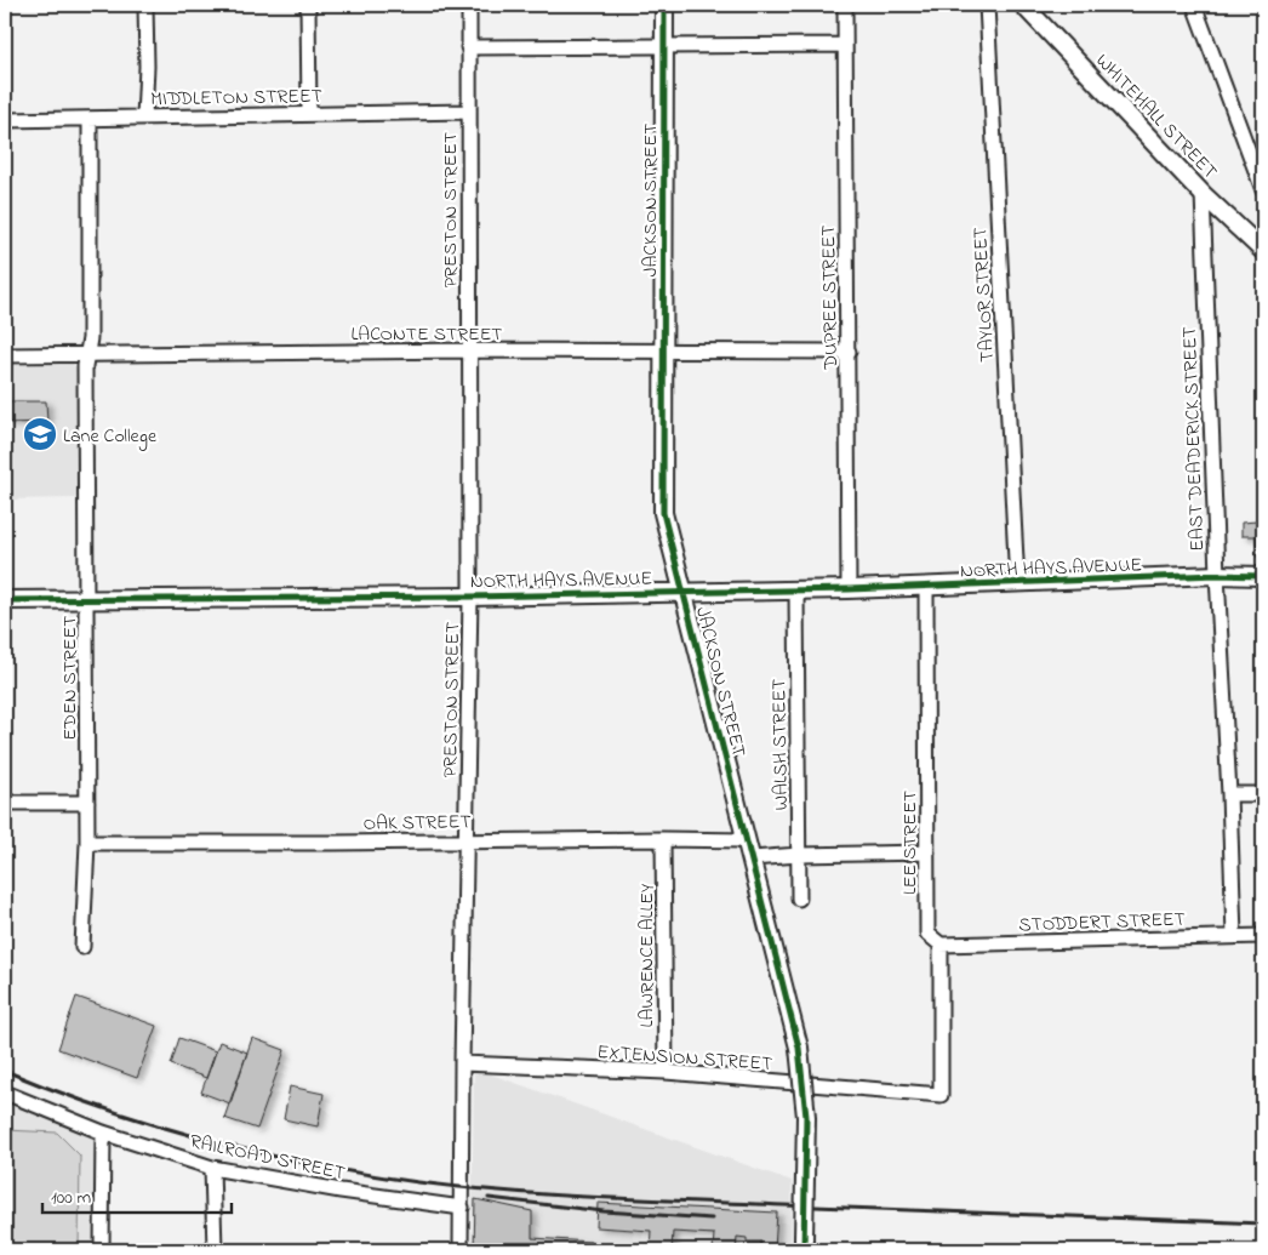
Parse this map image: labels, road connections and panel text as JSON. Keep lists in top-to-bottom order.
{
  "streets": {
    "street": [
      "MIDDLETON STREET",
      "WHITEHALL STREET",
      "JACKSON STREET",
      "PRESTON STREET",
      "TAYLOR STREET",
      "DUPREE STREET",
      "LACONTE STREET",
      "EAST DEADERICK STREET",
      "NORTH HAYS AVENUE",
      "EDEN STREET",
      "WALSH STREET",
      "OAK STREET",
      "LEE STREET",
      "STODDERT STREET",
      "LAWRENCE ALLEY",
      "EXTENSION STREET",
      "RAILROAD STREET"
    ]
  },
  "crossings": [
    ["MIDDLETON STREET", "PRESTON STREET"],
    ["MIDDLETON STREET", "EDEN STREET"],
    ["WHITEHALL STREET", "EAST DEADERICK STREET"],
    ["JACKSON STREET", "LACONTE STREET"],
    ["JACKSON STREET", "NORTH HAYS AVENUE"],
    ["JACKSON STREET", "OAK STREET"],
    ["PRESTON STREET", "LACONTE STREET"],
    ["PRESTON STREET", "NORTH HAYS AVENUE"],
    ["PRESTON STREET", "OAK STREET"],
    ["PRESTON STREET", "EXTENSION STREET"],
    ["PRESTON STREET", "RAILROAD STREET"],
    ["TAYLOR STREET", "NORTH HAYS AVENUE"],
    ["DUPREE STREET", "LACONTE STREET"],
    ["DUPREE STREET", "NORTH HAYS AVENUE"],
    ["LACONTE STREET", "EDEN STREET"],
    ["EAST DEADERICK STREET", "NORTH HAYS AVENUE"],
    ["EAST DEADERICK STREET", "STODDERT STREET"],
    ["NORTH HAYS AVENUE", "EDEN STREET"],
    ["NORTH HAYS AVENUE", "WALSH STREET"],
    ["NORTH HAYS AVENUE", "LEE STREET"],
    ["EDEN STREET", "OAK STREET"],
    ["OAK STREET", "LAWRENCE ALLEY"],
    ["LEE STREET", "STODDERT STREET"],
    ["LEE STREET", "EXTENSION STREET"],
    ["LAWRENCE ALLEY", "EXTENSION STREET"]
  ],
  "places": {
    "school or university": ["Lane College"]
  },
  "scale_bar": "100 m"
}
